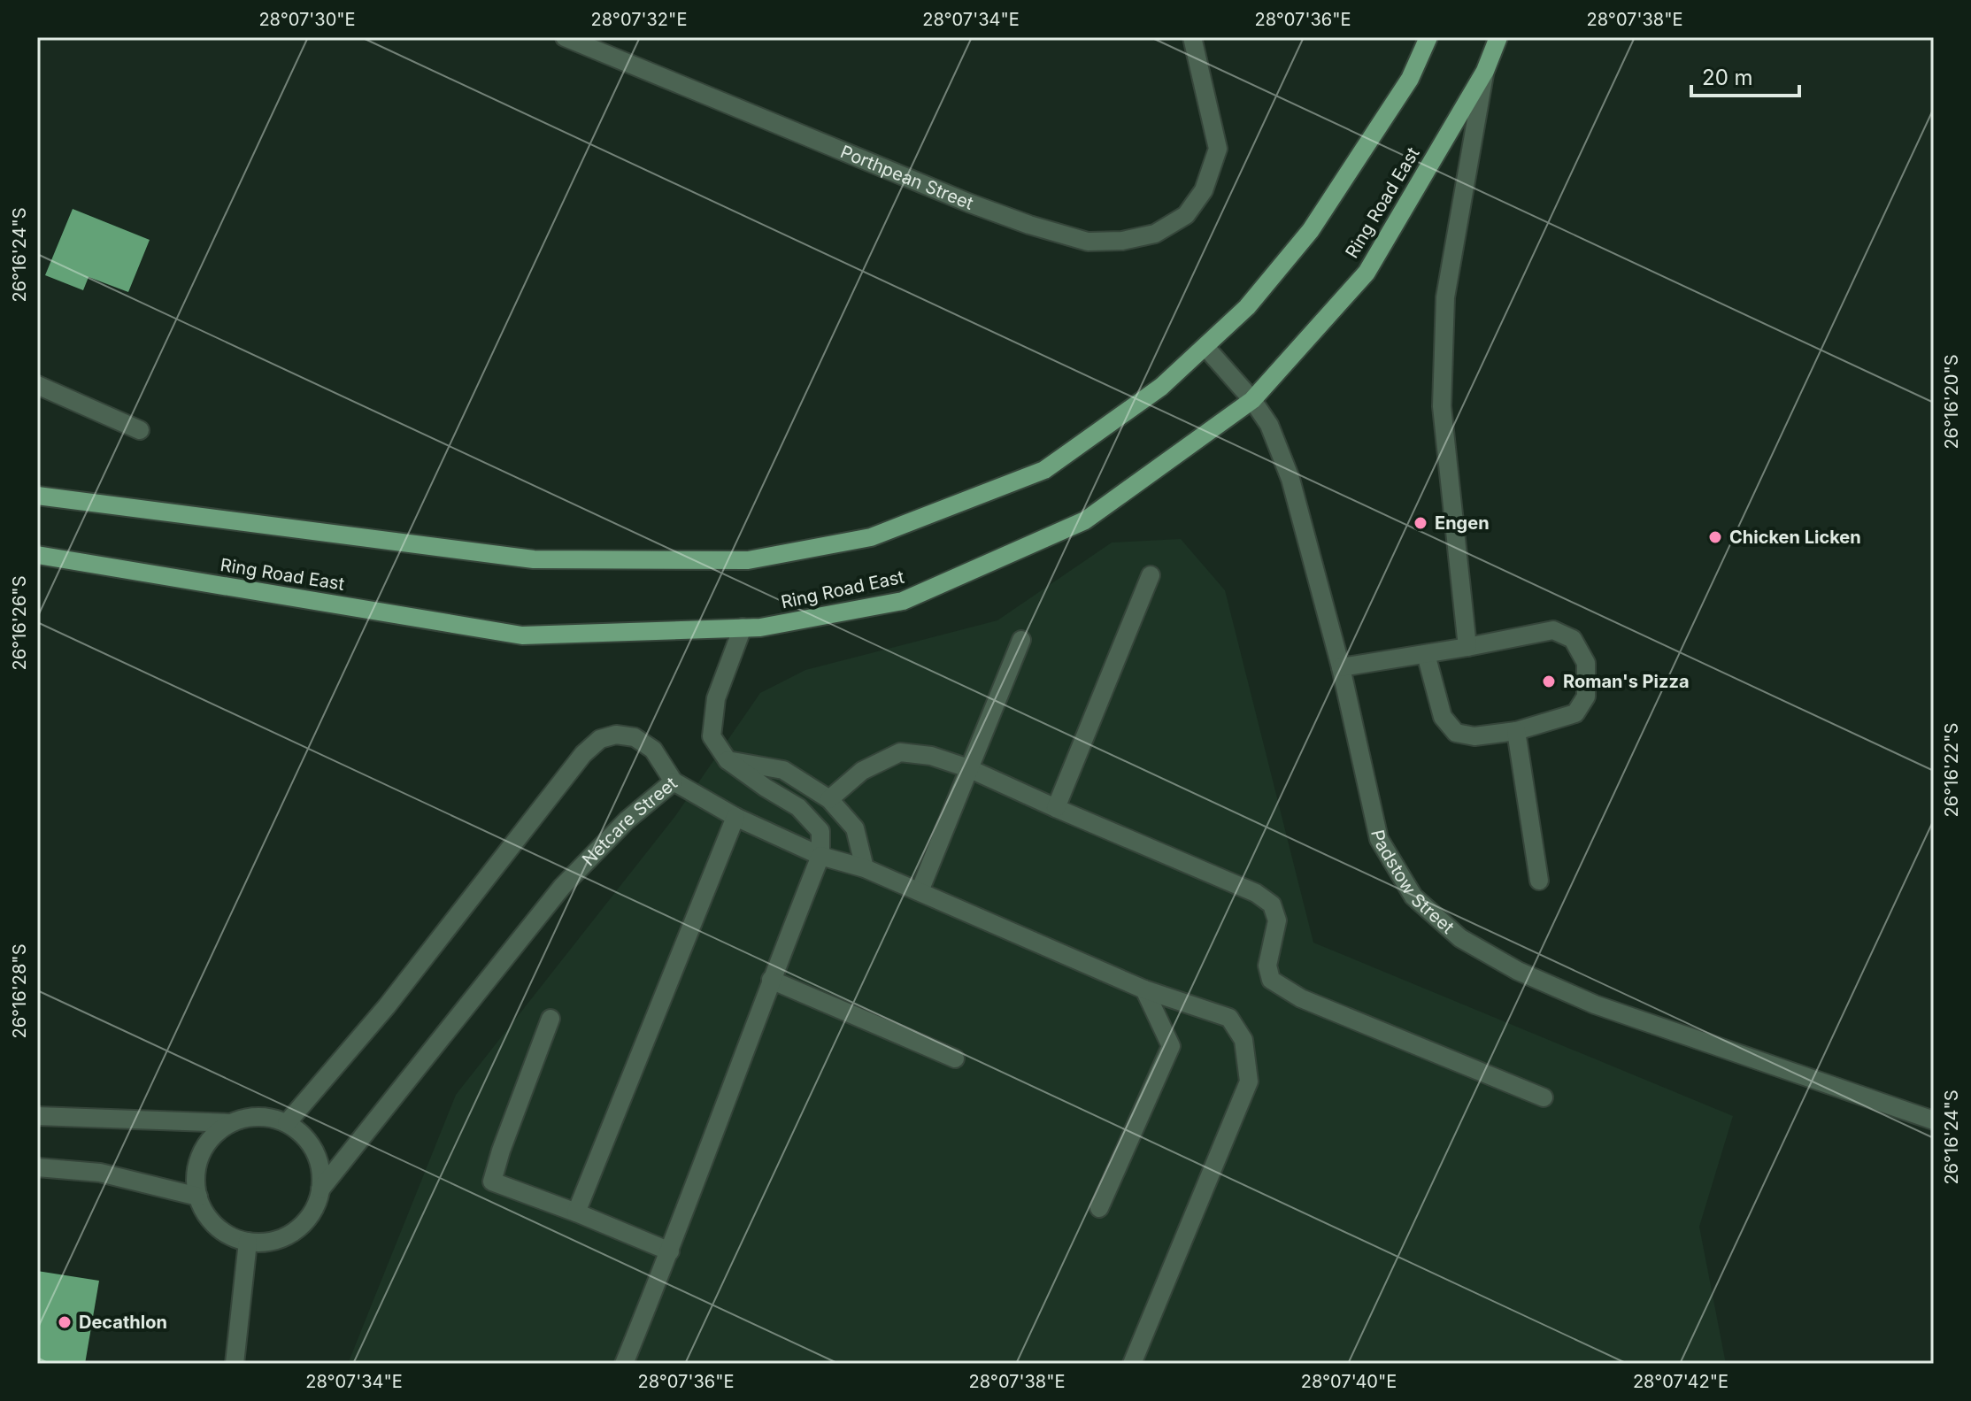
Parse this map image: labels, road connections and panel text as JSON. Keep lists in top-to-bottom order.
{
  "streets": {
    "main road": ["Ring Road East"],
    "street": ["Porthpean Street", "Netcare Street", "Padstow Street"]
  },
  "crossings": [
    ["Ring Road East", "Padstow Street"]
  ],
  "places": [
    "Engen",
    "Chicken Licken",
    "Roman's Pizza",
    "Decathlon"
  ],
  "scale_bar": "20 m",
  "coordinates": [
    "28°07'30\"E",
    "28°07'32\"E",
    "28°07'34\"E",
    "28°07'36\"E",
    "28°07'38\"E",
    "26°16'24\"S",
    "26°16'20\"S",
    "26°16'26\"S",
    "26°16'22\"S",
    "26°16'28\"S",
    "28°07'40\"E",
    "28°07'42\"E"
  ]
}
